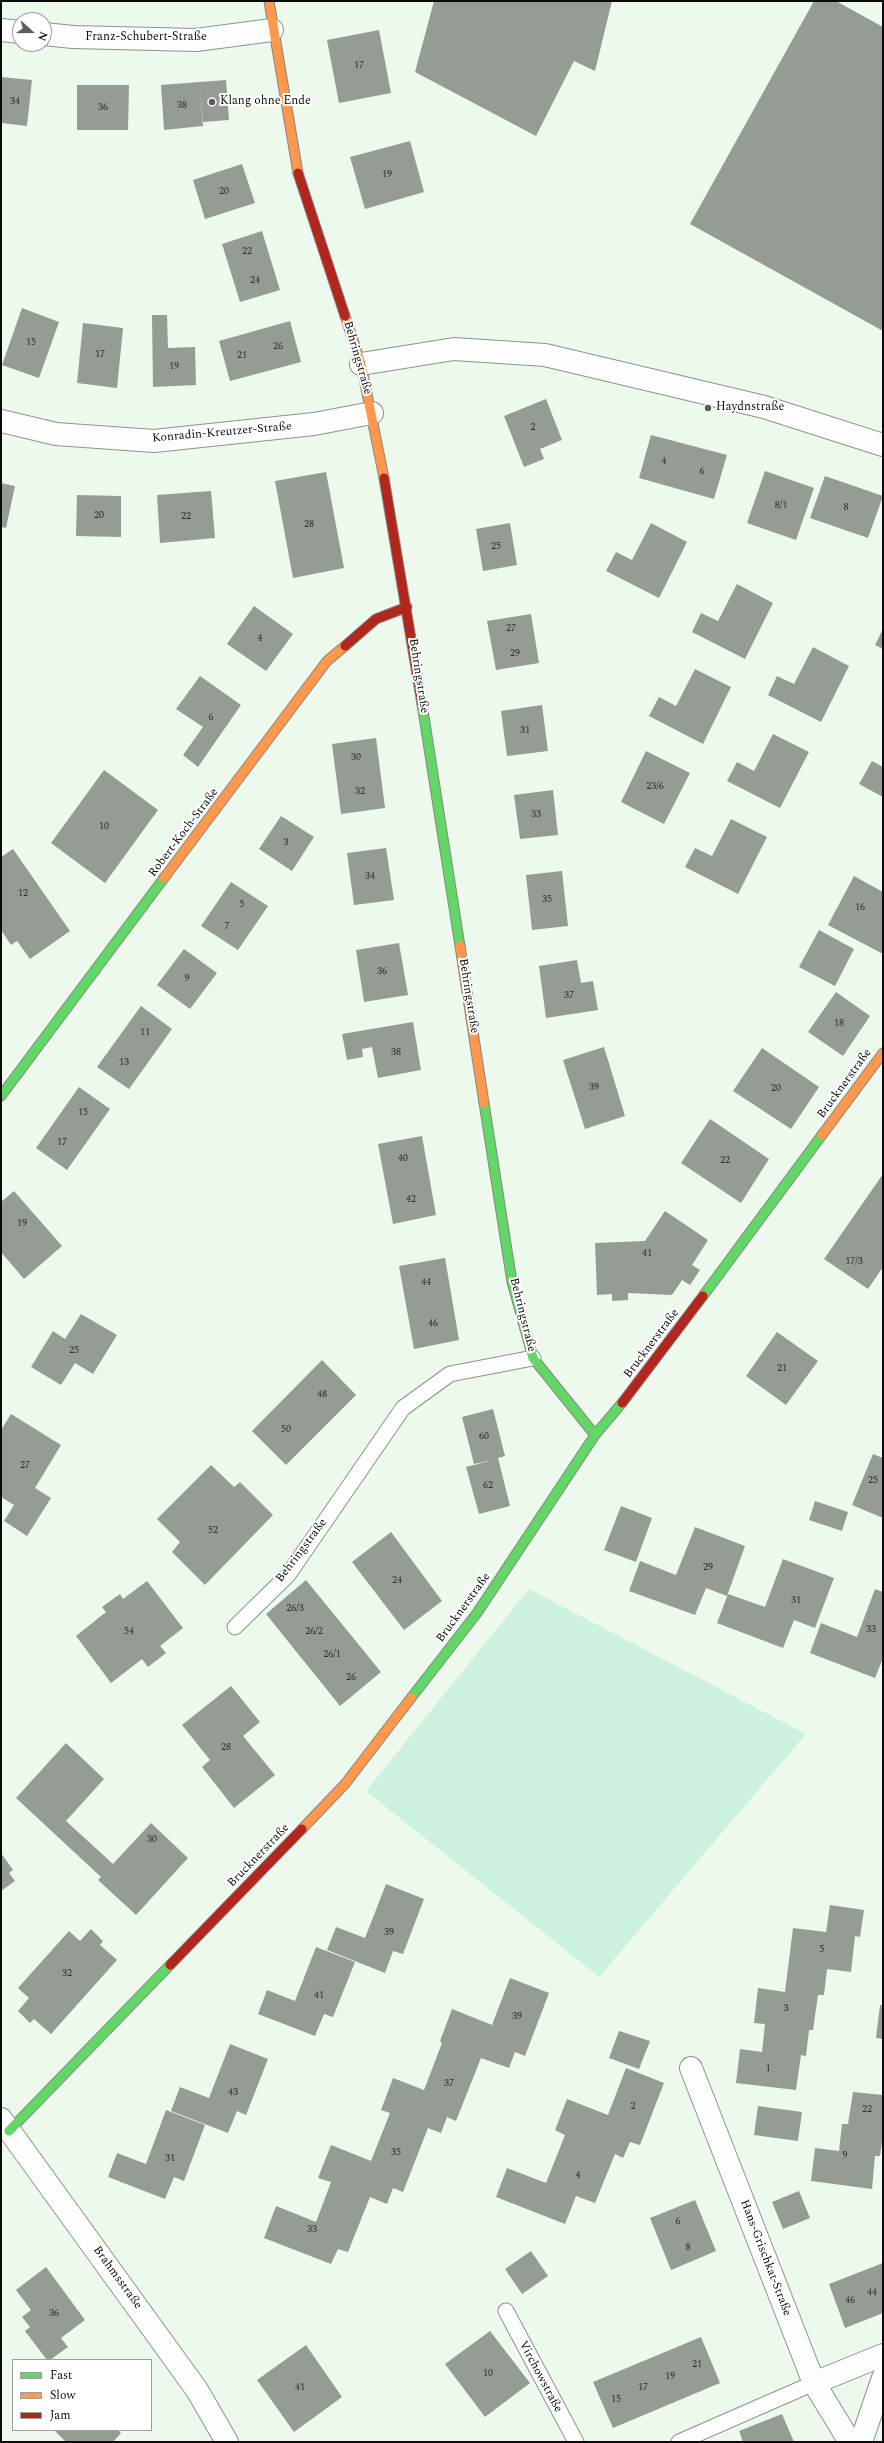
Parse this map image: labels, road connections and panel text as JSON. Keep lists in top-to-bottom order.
{
  "streets": {
    "street": [
      "Franz-Schubert-Straße",
      "Behringstraße",
      "Konradin-Kreutzer-Straße",
      "Robert-Koch-Straße",
      "Brucknerstraße",
      "Hans-Grischkat-Straße",
      "Brahmsstraße"
    ],
    "lane": ["Virchowstraße"]
  },
  "crossings": [
    ["Franz-Schubert-Straße", "Behringstraße"],
    ["Behringstraße", "Konradin-Kreutzer-Straße"],
    ["Behringstraße", "Robert-Koch-Straße"],
    ["Behringstraße", "Brucknerstraße"],
    ["Brucknerstraße", "Brahmsstraße"]
  ],
  "places": ["Klang ohne Ende", "Haydnstraße"],
  "house_numbers": [
    "17",
    "34",
    "38",
    "36",
    "19",
    "20",
    "22",
    "24",
    "15",
    "26",
    "17",
    "21",
    "19",
    "2",
    "4",
    "6",
    "8/1",
    "8",
    "20",
    "22",
    "28",
    "25",
    "27",
    "4",
    "29",
    "6",
    "31",
    "30",
    "23/6",
    "32",
    "33",
    "10",
    "3",
    "34",
    "12",
    "35",
    "5",
    "16",
    "7",
    "36",
    "9",
    "37",
    "18",
    "11",
    "38",
    "13",
    "39",
    "20",
    "15",
    "17",
    "40",
    "22",
    "42",
    "19",
    "41",
    "17/3",
    "44",
    "46",
    "25",
    "21",
    "48",
    "50",
    "60",
    "27",
    "25",
    "62",
    "52",
    "29",
    "24",
    "31",
    "26/3",
    "33",
    "54",
    "26/2",
    "26/1",
    "26",
    "28",
    "30",
    "39",
    "5",
    "32",
    "41",
    "3",
    "39",
    "1",
    "37",
    "43",
    "2",
    "22",
    "35",
    "9",
    "31",
    "4",
    "6",
    "33",
    "8",
    "44",
    "46",
    "36",
    "21",
    "10",
    "19",
    "41",
    "17",
    "15"
  ],
  "legend": ["Fast", "Slow", "Jam"],
  "north": "right"
}
